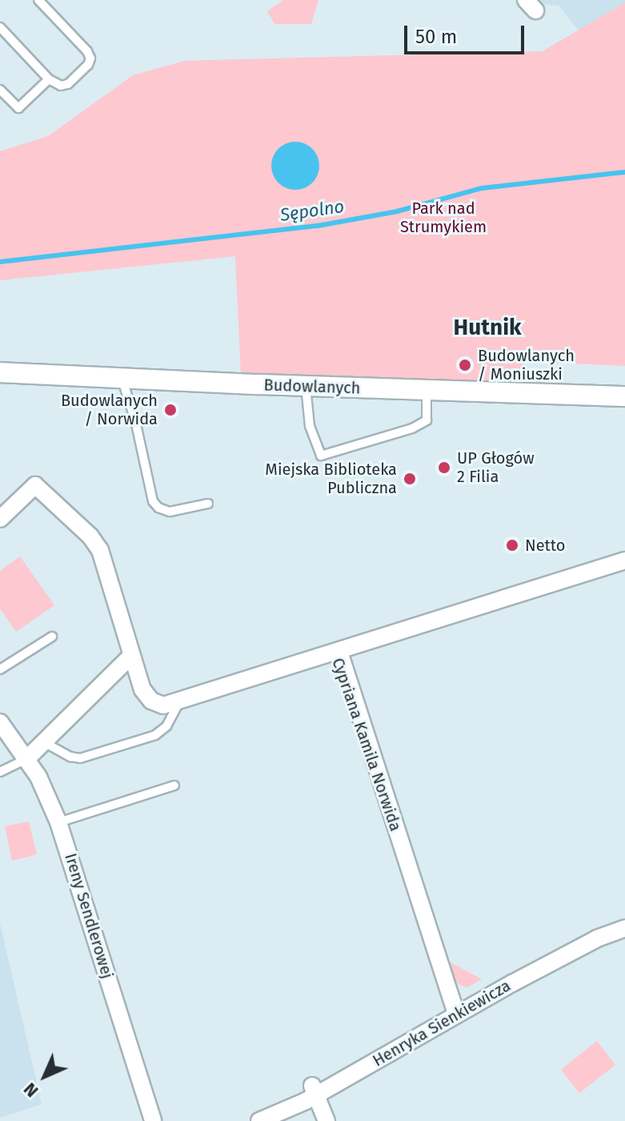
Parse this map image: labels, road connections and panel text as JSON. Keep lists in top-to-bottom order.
{
  "streets": {
    "street": [
      "Budowlanych",
      "Cypriana Kamila Norwida",
      "Ireny Sendlerowej",
      "Henryka Sienkiewicza"
    ]
  },
  "crossings": [
    ["Cypriana Kamila Norwida", "Henryka Sienkiewicza"]
  ],
  "districts": ["Hutnik"],
  "water": ["Sępolno"],
  "parks": ["Park nad Strumykiem"],
  "places": [
    "Budowlanych / Moniuszki",
    "Budowlanych / Norwida",
    "UP Głogów 2 Filia",
    "Miejska Biblioteka Publiczna",
    "Netto"
  ],
  "scale_bar": "50 m",
  "north": "bottom left"
}
